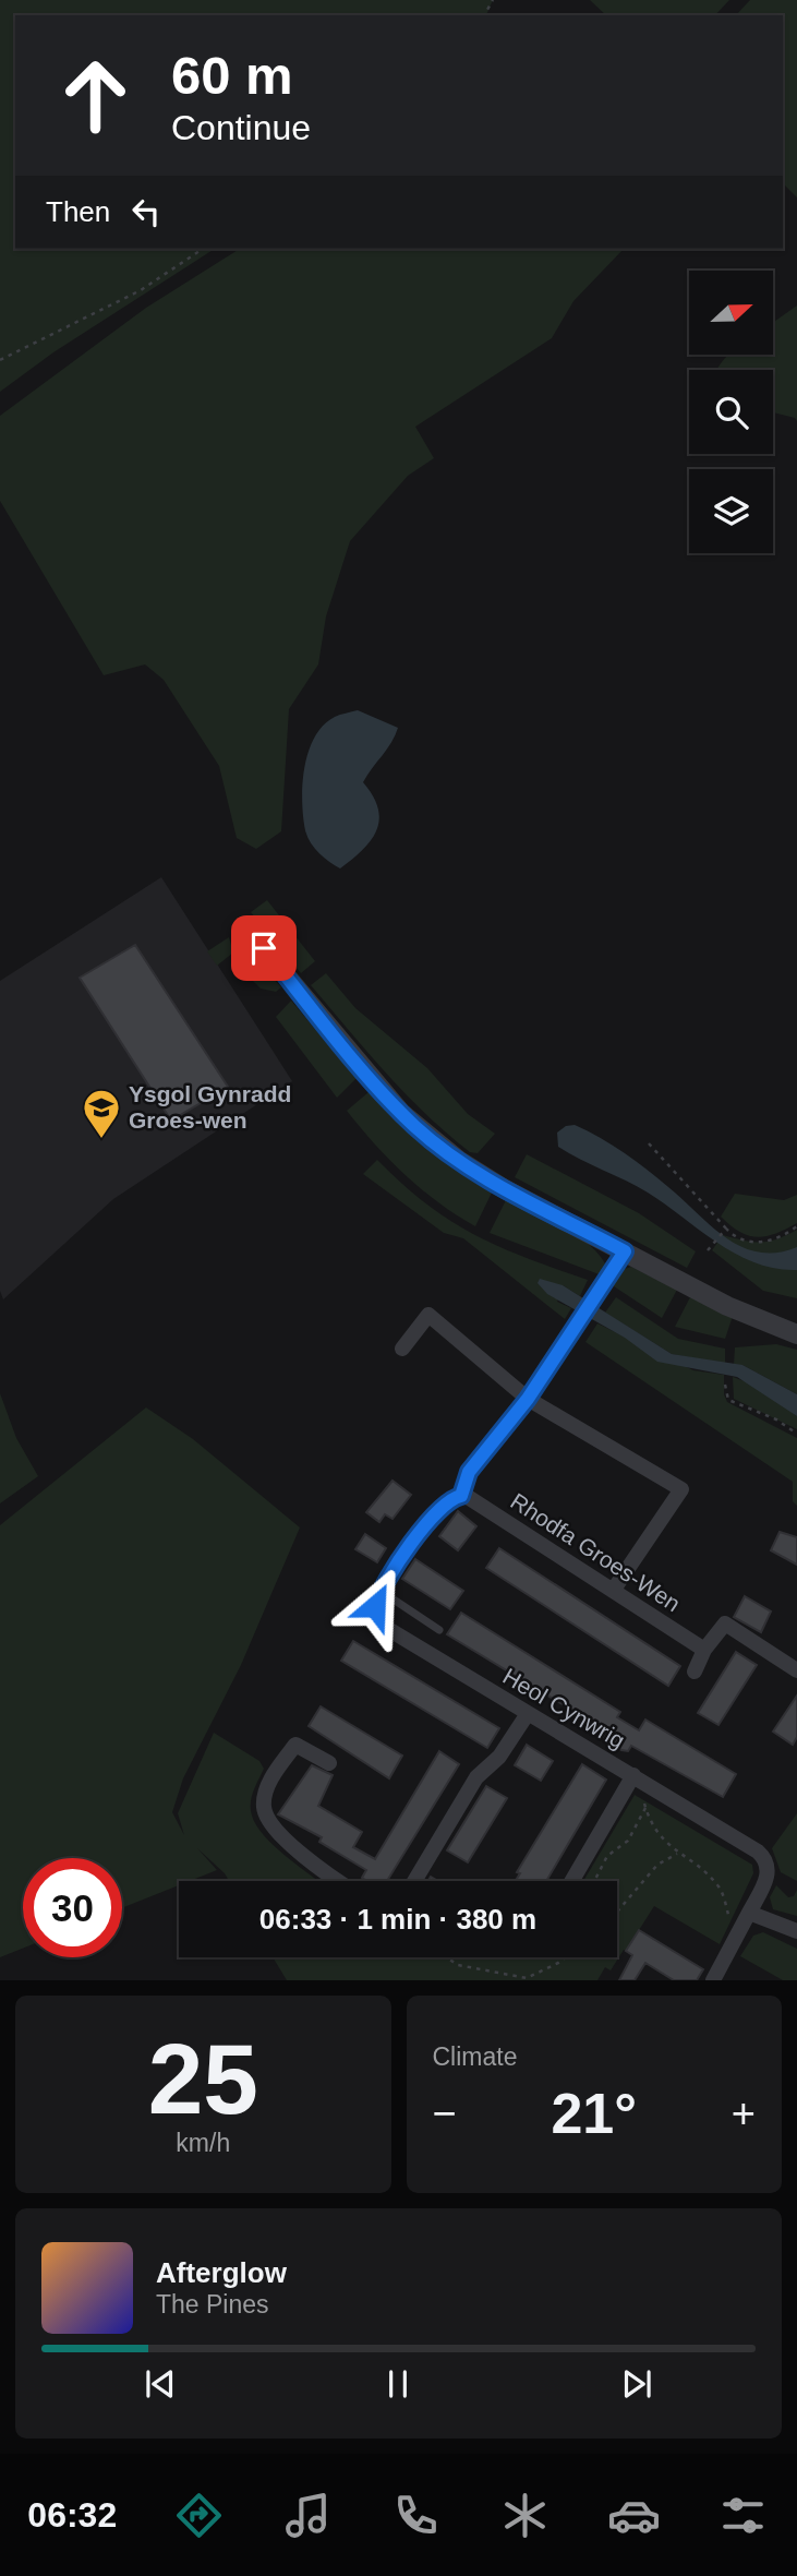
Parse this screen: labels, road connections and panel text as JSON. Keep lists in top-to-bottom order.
{
  "streets": {
    "street": ["Rhodfa Groes-Wen", "Heol Cynwrig"]
  },
  "places": {
    "school or university": ["Ysgol Gynradd Groes-wen"]
  },
  "north": "right",
  "page": {
    "turn": ["60 m", "Continue"],
    "then": "Then",
    "limit": "30",
    "trip": "06:33 · 1 min · 380 m",
    "tile": [
      ["25", "km/h"],
      "Climate"
    ],
    "heat": ["−", "21°", "+"],
    "song": ["Afterglow", "The Pines"],
    "tabs": "06:32"
  }
}
